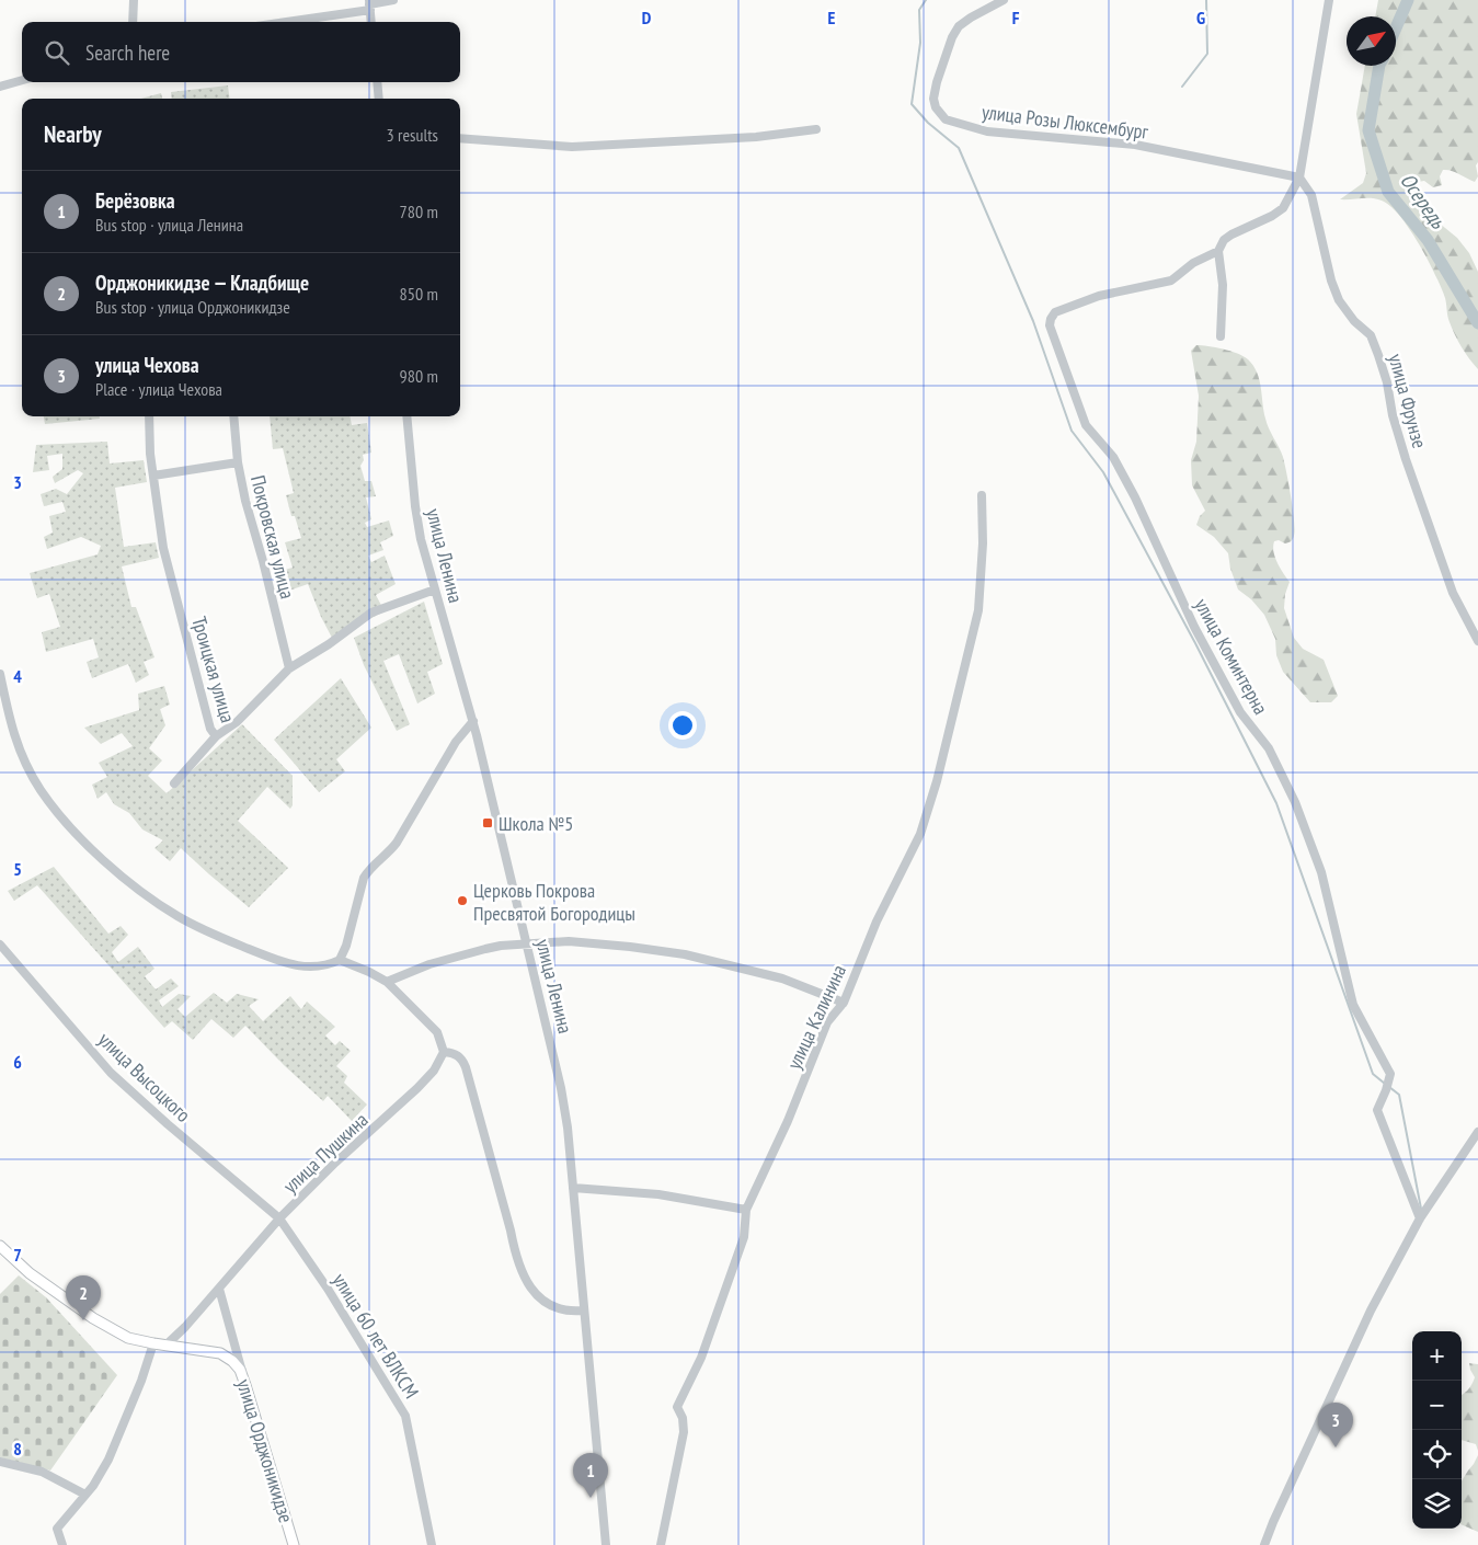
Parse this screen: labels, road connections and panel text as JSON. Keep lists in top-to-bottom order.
{
  "streets": {
    "main road": ["улица Орджоникидзе"],
    "street": [
      "улица Розы Люксембург",
      "улица Фрунзе",
      "Покровская улица",
      "улица Ленина",
      "улица Коминтерна",
      "Троицкая улица",
      "улица Калинина",
      "улица Высоцкого",
      "улица Пушкина",
      "улица 60 лет ВЛКСМ"
    ]
  },
  "crossings": [
    ["улица Розы Люксембург", "улица Фрунзе"],
    ["Покровская улица", "Троицкая улица"],
    ["улица Ленина", "Троицкая улица"],
    ["улица Высоцкого", "улица Пушкина"],
    ["улица Высоцкого", "улица 60 лет ВЛКСМ"],
    ["улица Пушкина", "улица 60 лет ВЛКСМ"],
    ["улица Пушкина", "улица Орджоникидзе"]
  ],
  "water": ["Осередь"],
  "places": {
    "transit": ["Школа №5"],
    "other": ["Церковь Покрова Пресвятой Богородицы"]
  },
  "north": "top right",
  "page": {
    "search": "Search here",
    "heading": ["Nearby", "3 results"],
    "list": [
      {
        "mark": "1",
        "name": "Берёзовка",
        "note": "Bus stop · улица Ленина",
        "value": "780 m"
      },
      {
        "mark": "2",
        "name": "Орджоникидзе — Кладбище",
        "note": "Bus stop · улица Орджоникидзе",
        "value": "850 m"
      },
      {
        "mark": "3",
        "name": "улица Чехова",
        "note": "Place · улица Чехова",
        "value": "980 m"
      }
    ],
    "pins": ["2", "3", "1"],
    "map_buttons": ["+", "−"]
  },
  "grid": {
    "columns": [
      "D",
      "E",
      "F",
      "G"
    ],
    "rows": [
      "3",
      "4",
      "5",
      "6",
      "7",
      "8"
    ]
  }
}
